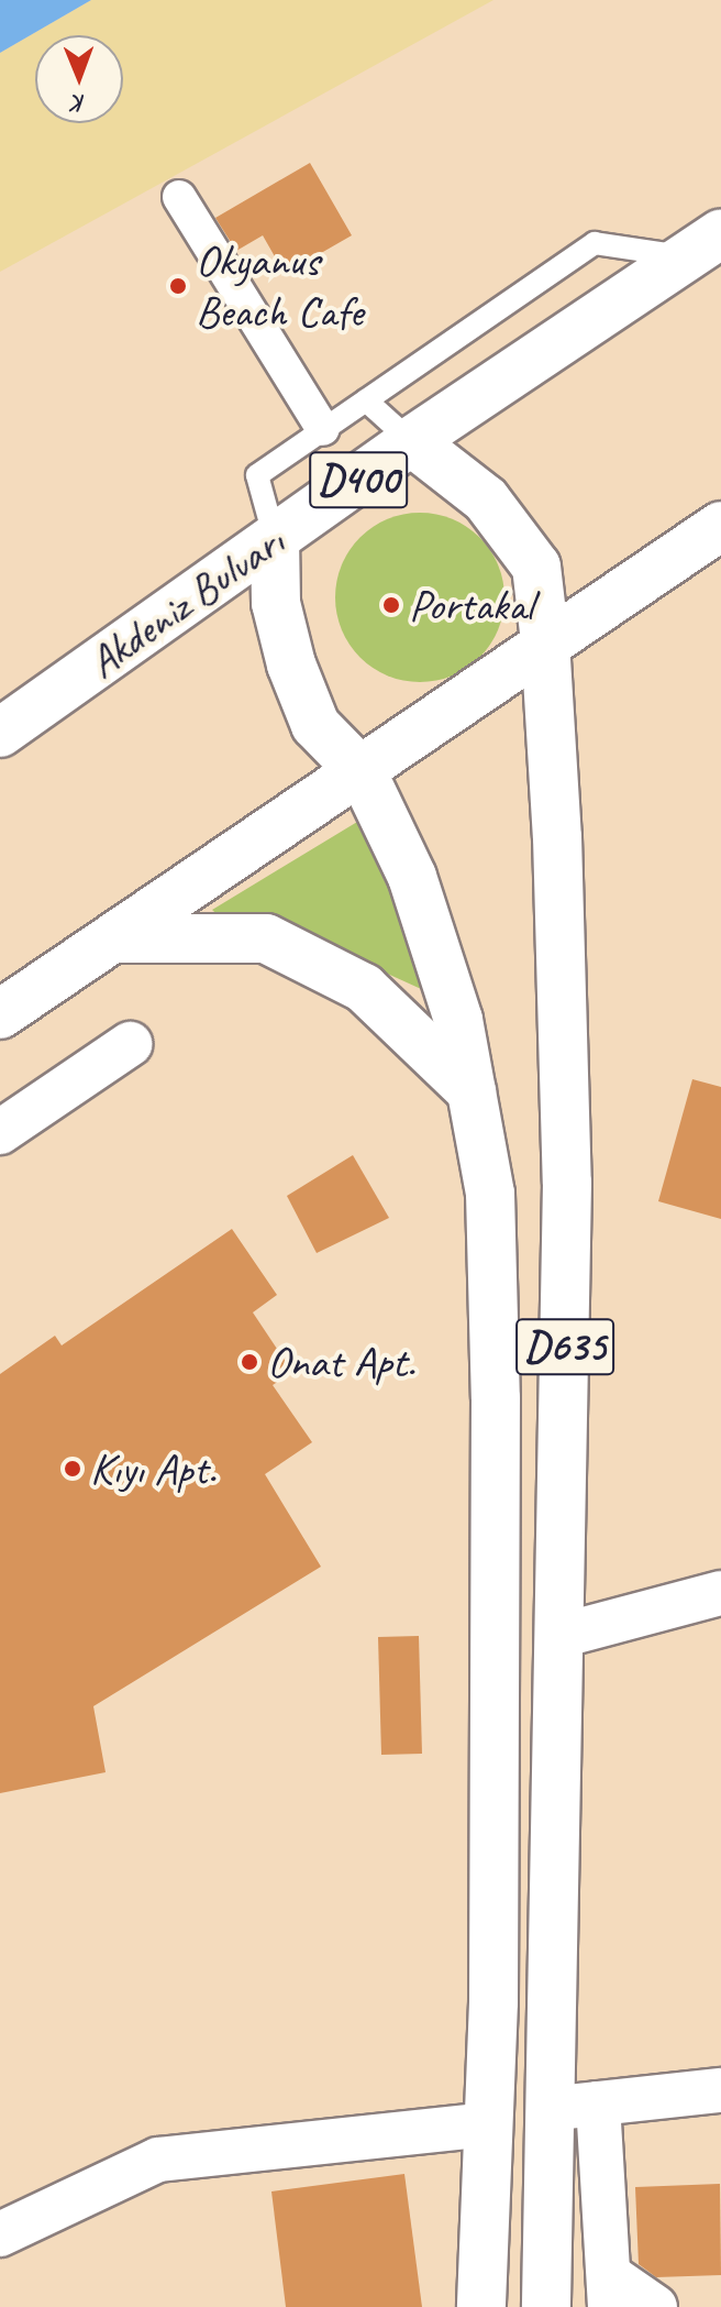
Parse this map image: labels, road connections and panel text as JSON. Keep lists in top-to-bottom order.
{
  "streets": {
    "highway": ["D400", "Akdeniz Bulvarı", "D635"]
  },
  "crossings": [
    ["Akdeniz Bulvarı", "D635"]
  ],
  "places": [
    "Okyanus Beach Cafe",
    "Portakal",
    "Onat Apt.",
    "Kıyı Apt."
  ],
  "north": "bottom"
}
